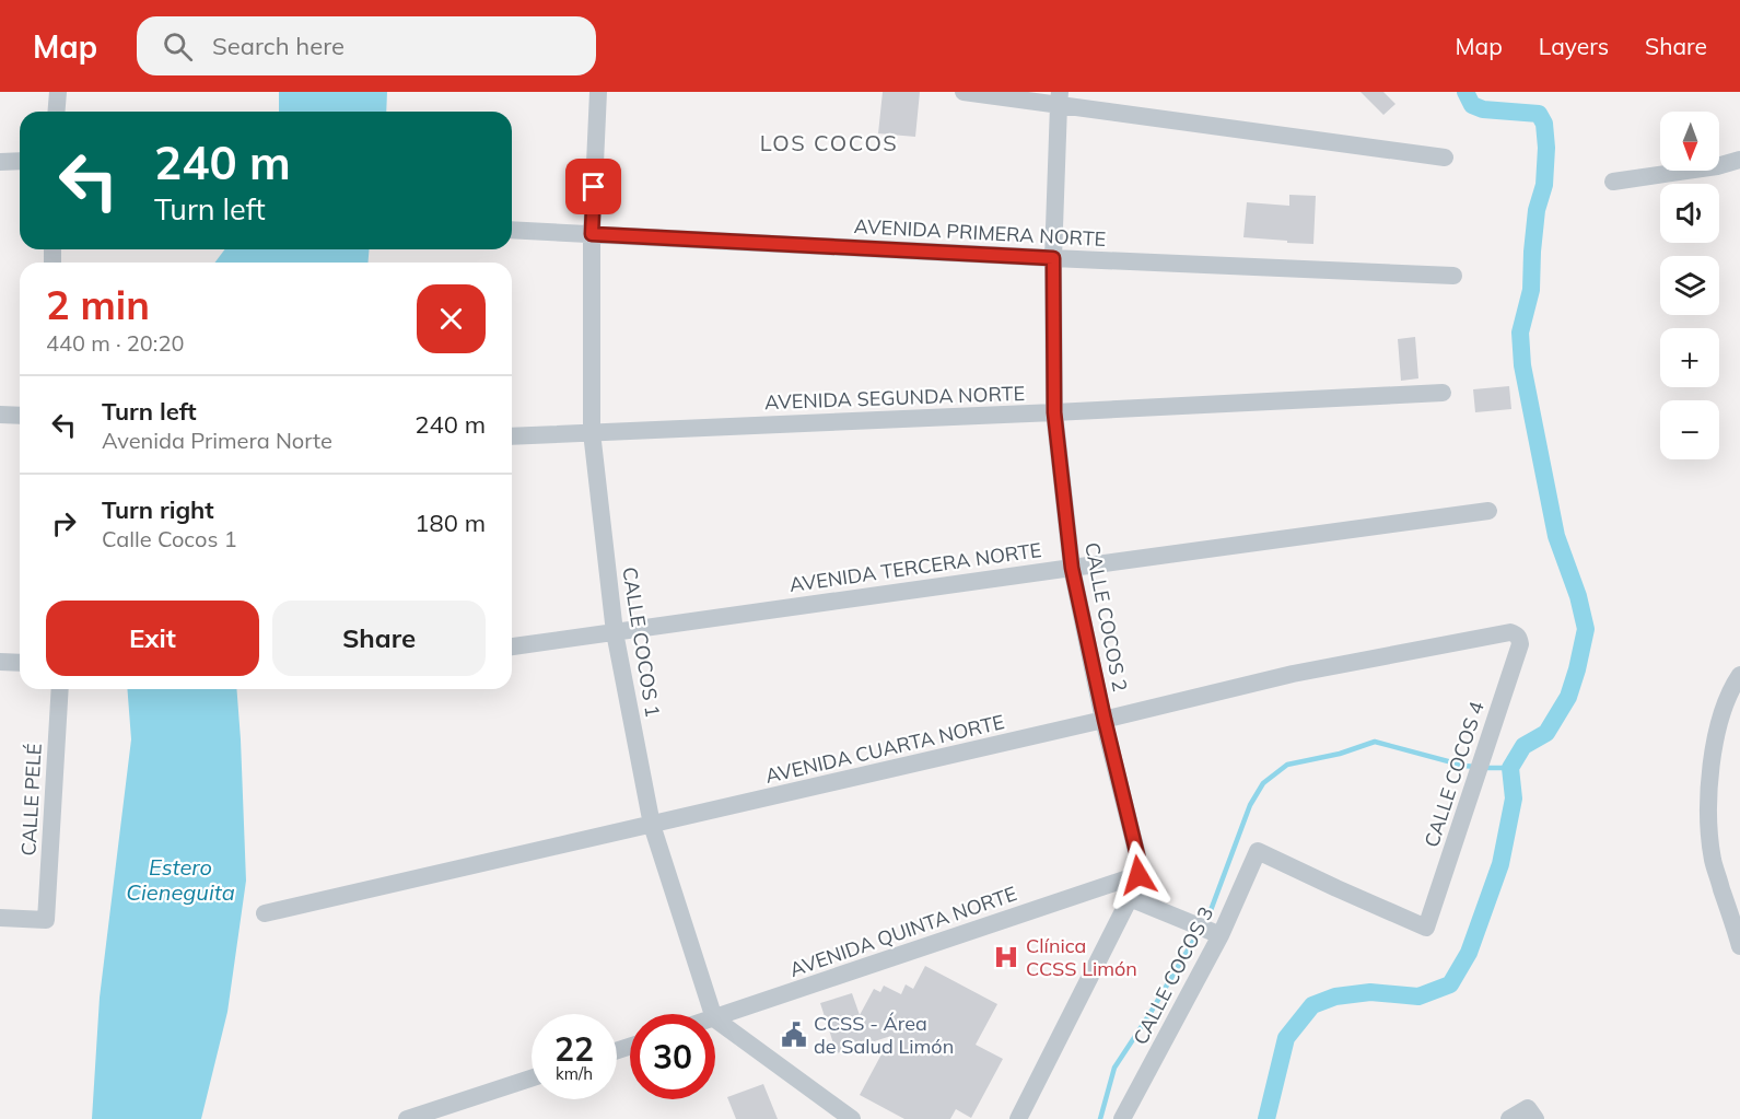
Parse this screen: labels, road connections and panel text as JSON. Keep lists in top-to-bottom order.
{
  "streets": {
    "street": [
      "AVENIDA PRIMERA NORTE",
      "AVENIDA SEGUNDA NORTE",
      "AVENIDA TERCERA NORTE",
      "CALLE COCOS 2",
      "CALLE COCOS 1",
      "AVENIDA CUARTA NORTE",
      "CALLE COCOS 4",
      "CALLE PELÉ",
      "AVENIDA QUINTA NORTE",
      "CALLE COCOS 3"
    ]
  },
  "crossings": [
    ["AVENIDA PRIMERA NORTE", "CALLE COCOS 2"],
    ["AVENIDA PRIMERA NORTE", "CALLE COCOS 1"],
    ["AVENIDA SEGUNDA NORTE", "CALLE COCOS 2"],
    ["AVENIDA SEGUNDA NORTE", "CALLE COCOS 1"],
    ["AVENIDA TERCERA NORTE", "CALLE COCOS 2"],
    ["AVENIDA TERCERA NORTE", "CALLE COCOS 1"],
    ["CALLE COCOS 2", "AVENIDA CUARTA NORTE"],
    ["CALLE COCOS 2", "AVENIDA QUINTA NORTE"],
    ["CALLE COCOS 1", "AVENIDA CUARTA NORTE"],
    ["AVENIDA CUARTA NORTE", "CALLE COCOS 4"],
    ["CALLE COCOS 4", "CALLE COCOS 3"]
  ],
  "districts": ["LOS COCOS"],
  "water": ["Estero Cieneguita"],
  "places": {
    "hospital": ["Clínica CCSS Limón"],
    "public building": ["CCSS - Área de Salud Limón"]
  },
  "north": "bottom",
  "page": {
    "header": "Map",
    "search": "Search here",
    "nav": ["Map", "Layers", "Share"],
    "map_buttons": ["+", "−"],
    "turn": ["240 m", "Turn left"],
    "heading": ["2 min", "440 m · 20:20"],
    "list": [
      {
        "name": "Turn left",
        "note": "Avenida Primera Norte",
        "value": "240 m"
      },
      {
        "name": "Turn right",
        "note": "Calle Cocos 1",
        "value": "180 m"
      }
    ],
    "buttons": ["Exit", "Share"],
    "speed": "22 km/h",
    "limit": "30"
  }
}
